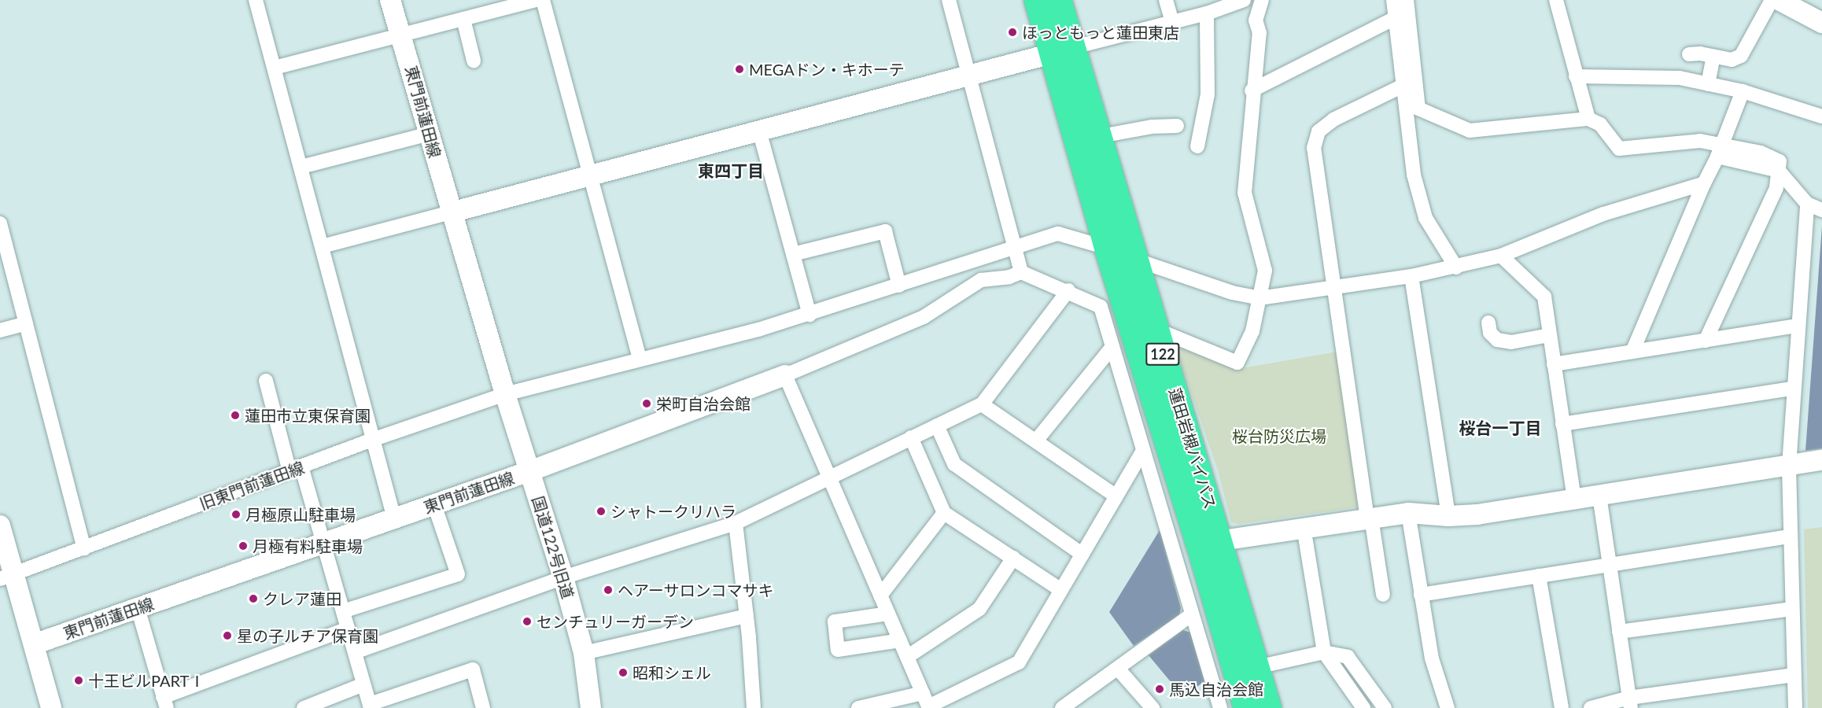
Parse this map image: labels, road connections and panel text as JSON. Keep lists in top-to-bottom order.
{
  "streets": {
    "highway": ["122", "蓮田岩槻バイパス"],
    "street": ["東門前蓮田線", "旧東門前蓮田線", "国道122号旧道"]
  },
  "crossings": [
    ["東門前蓮田線", "旧東門前蓮田線"],
    ["東門前蓮田線", "国道122号旧道"],
    ["蓮田岩槻バイパス", "旧東門前蓮田線"]
  ],
  "districts": ["東四丁目", "桜台一丁目"],
  "parks": ["桜台防災広場"],
  "places": [
    "ほっともっと蓮田東店",
    "MEGAドン・キホーテ",
    "栄町自治会館",
    "蓮田市立東保育園",
    "シャトークリハラ",
    "月極原山駐車場",
    "月極有料駐車場",
    "ヘアーサロンコマサキ",
    "クレア蓮田",
    "センチュリーガーデン",
    "星の子ルチア保育園",
    "昭和シェル",
    "十王ビルPARTⅠ",
    "馬込自治会館"
  ]
}
